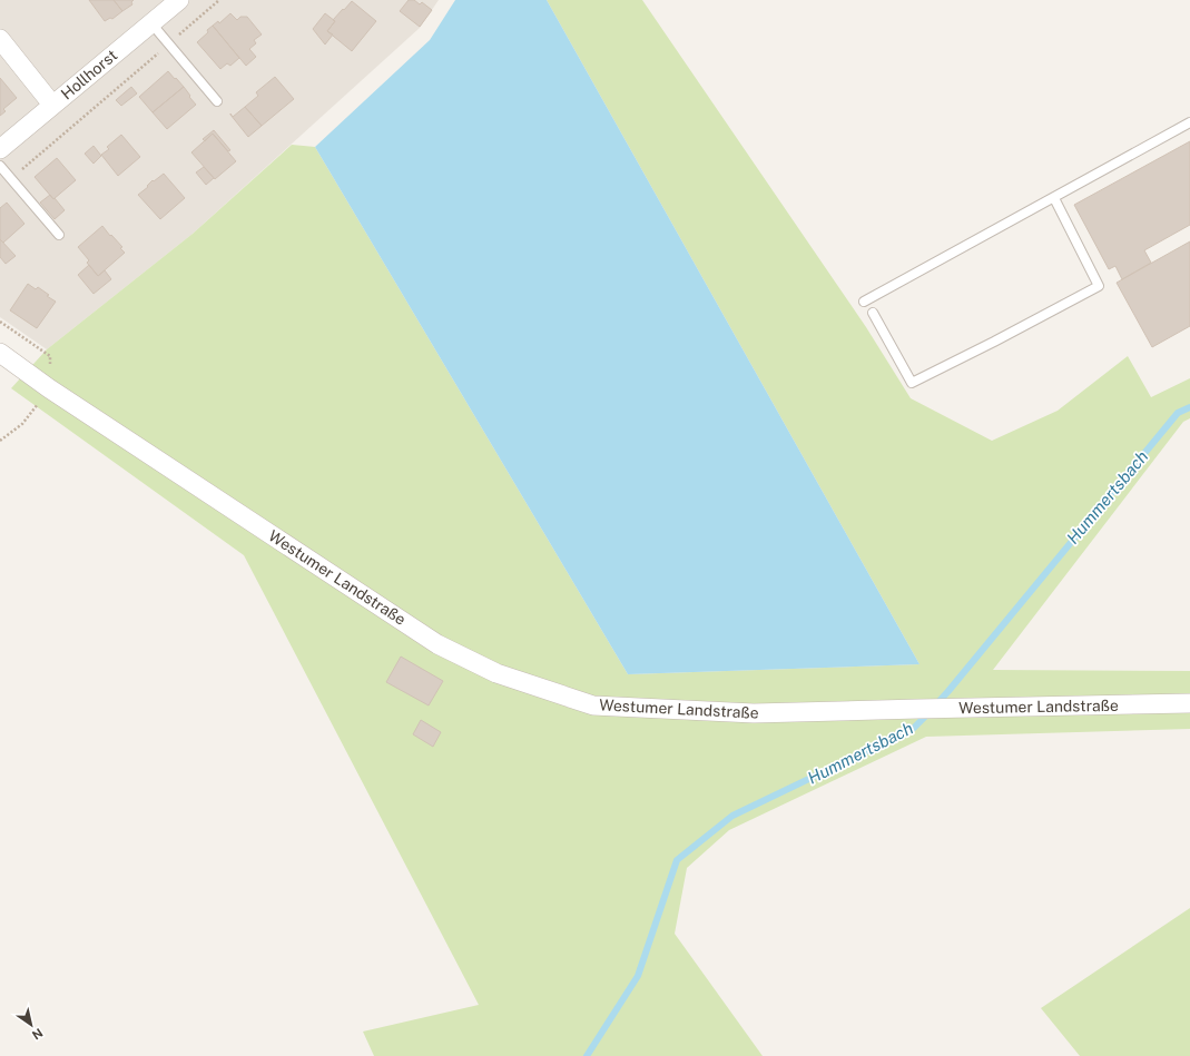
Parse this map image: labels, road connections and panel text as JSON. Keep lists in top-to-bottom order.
{
  "streets": {
    "street": ["Hollhorst", "Westumer Landstraße"]
  },
  "water": ["Hummertsbach"],
  "north": "bottom right"
}
